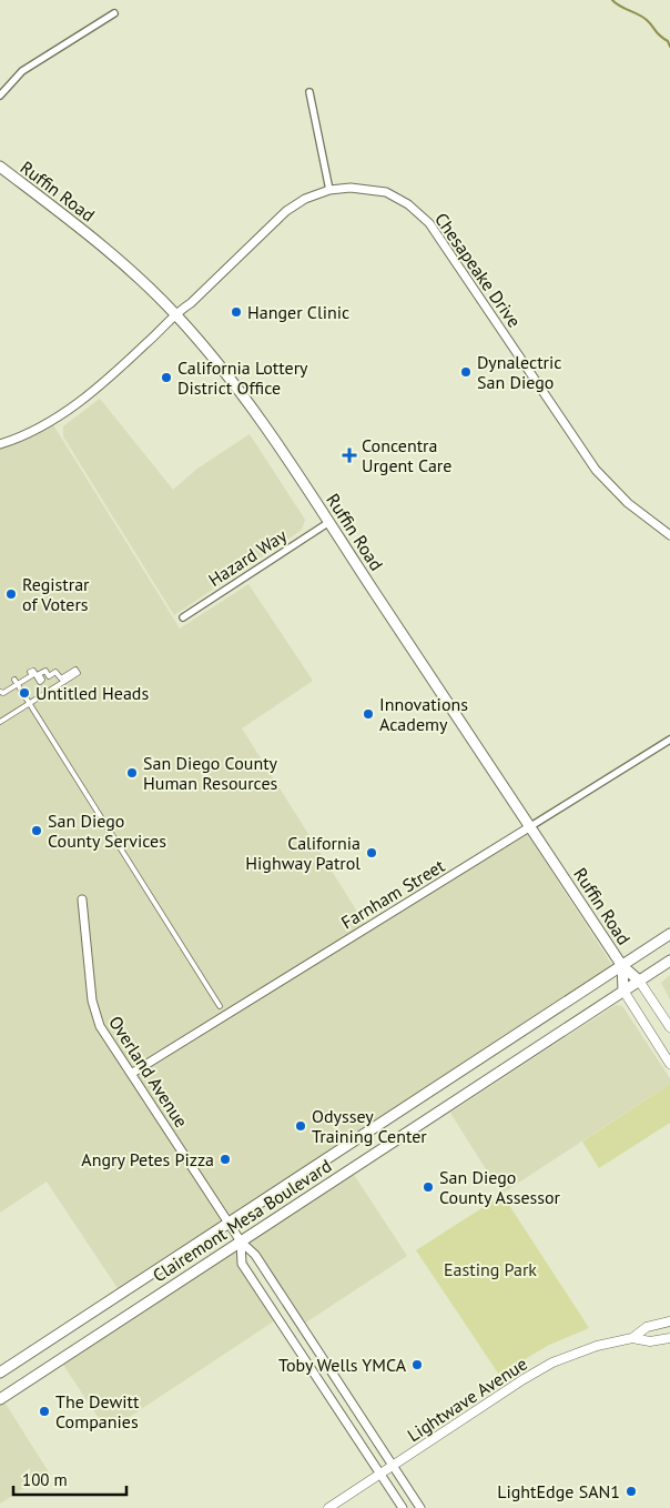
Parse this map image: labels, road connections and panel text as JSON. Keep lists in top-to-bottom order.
{
  "streets": {
    "main road": ["Ruffin Road", "Clairemont Mesa Boulevard", "Lightwave Avenue"],
    "street": [
      "Chesapeake Drive",
      "Hazard Way",
      "Farnham Street",
      "Overland Avenue"
    ]
  },
  "crossings": [
    ["Ruffin Road", "Chesapeake Drive"],
    ["Ruffin Road", "Hazard Way"],
    ["Ruffin Road", "Farnham Street"],
    ["Ruffin Road", "Clairemont Mesa Boulevard"],
    ["Farnham Street", "Overland Avenue"],
    ["Overland Avenue", "Clairemont Mesa Boulevard"],
    ["Overland Avenue", "Lightwave Avenue"]
  ],
  "parks": ["Easting Park"],
  "places": {
    "other": [
      "Hanger Clinic",
      "Dynalectric San Diego",
      "California Lottery District Office",
      "Registrar of Voters",
      "Untitled Heads",
      "Innovations Academy",
      "San Diego County Human Resources",
      "San Diego County Services",
      "California Highway Patrol",
      "Odyssey Training Center",
      "Angry Petes Pizza",
      "San Diego County Assessor",
      "Toby Wells YMCA",
      "The Dewitt Companies",
      "LightEdge SAN1"
    ],
    "health": ["Concentra Urgent Care"]
  },
  "scale_bar": "100 m"
}
